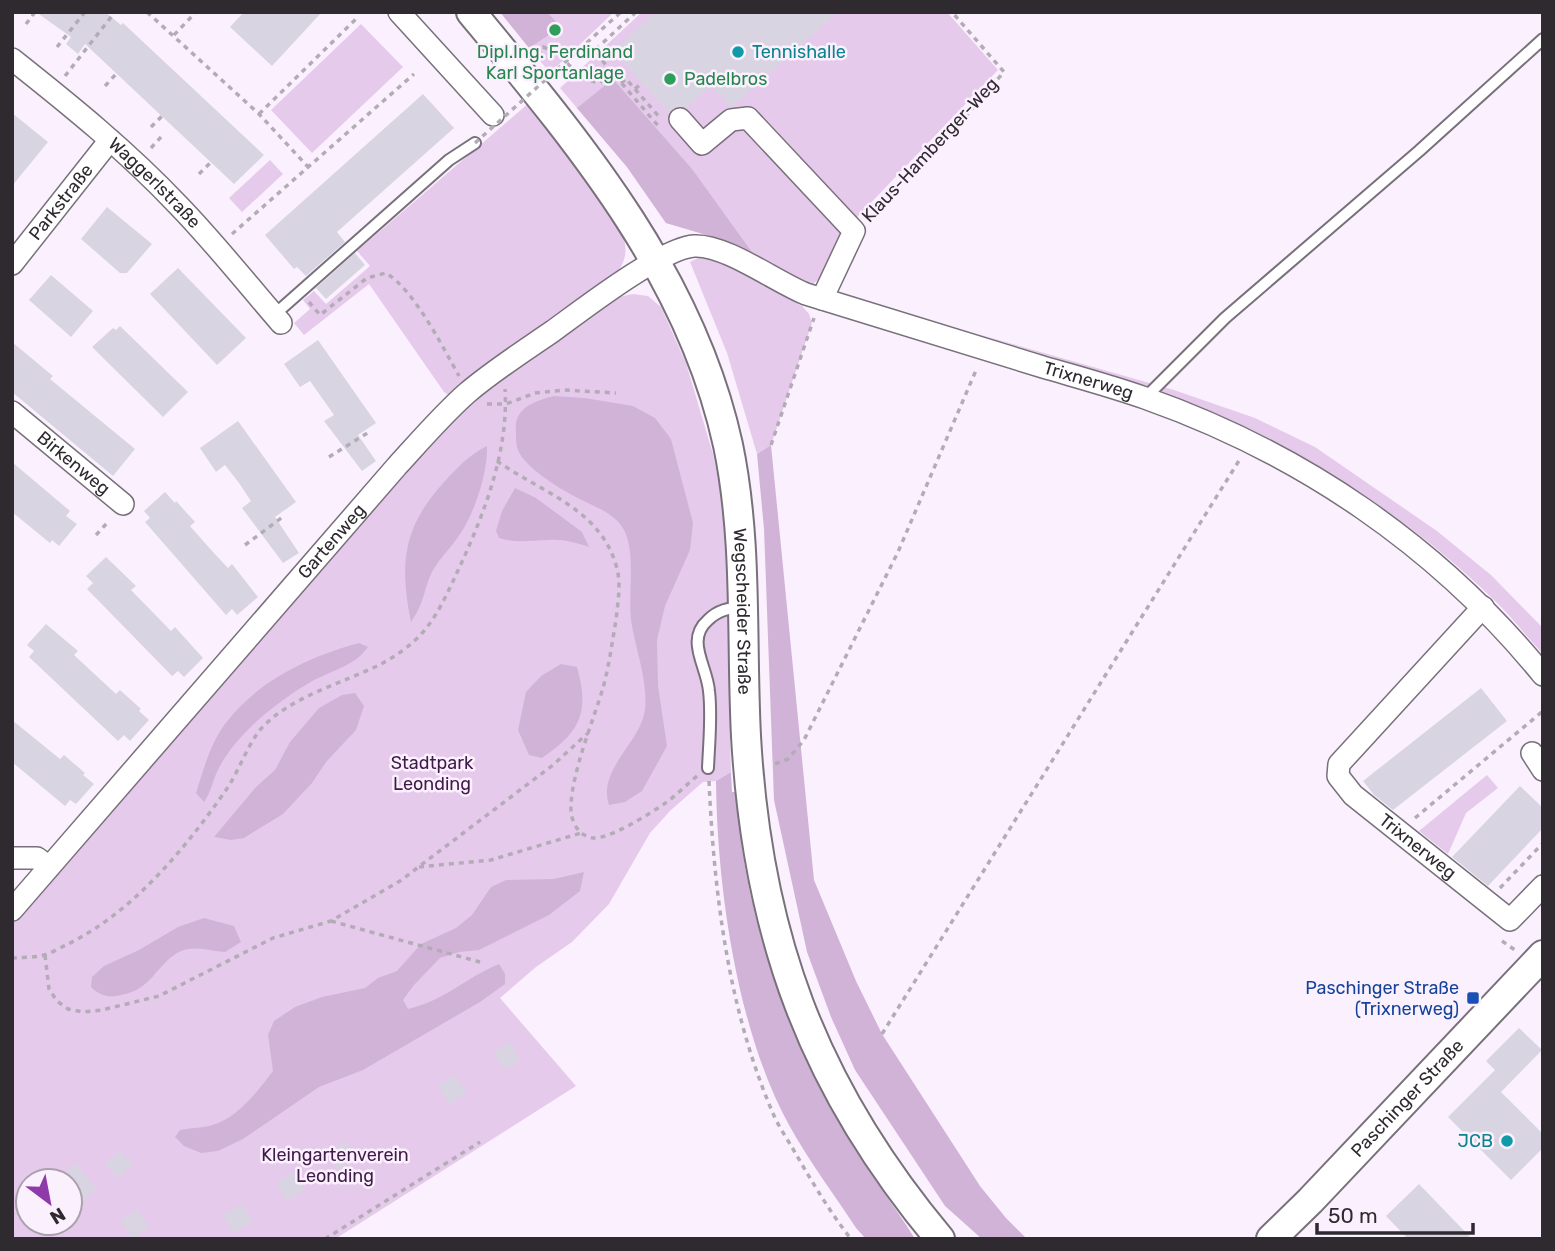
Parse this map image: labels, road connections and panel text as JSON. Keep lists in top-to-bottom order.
{
  "streets": {
    "street": [
      "Klaus-Hamberger-Weg",
      "Waggerlstraße",
      "Parkstraße",
      "Trixnerweg",
      "Birkenweg",
      "Gartenweg",
      "Wegscheider Straße",
      "Paschinger Straße"
    ]
  },
  "crossings": [
    ["Klaus-Hamberger-Weg", "Trixnerweg"],
    ["Waggerlstraße", "Parkstraße"],
    ["Trixnerweg", "Gartenweg"],
    ["Trixnerweg", "Wegscheider Straße"],
    ["Gartenweg", "Wegscheider Straße"]
  ],
  "parks": ["Stadtpark Leonding", "Kleingartenverein Leonding"],
  "places": {
    "other": [
      "Dipl.Ing. Ferdinand Karl Sportanlage",
      "Tennishalle",
      "Padelbros",
      "JCB"
    ],
    "transit": ["Paschinger Straße (Trixnerweg)"]
  },
  "scale_bar": "50 m",
  "north": "bottom right"
}
